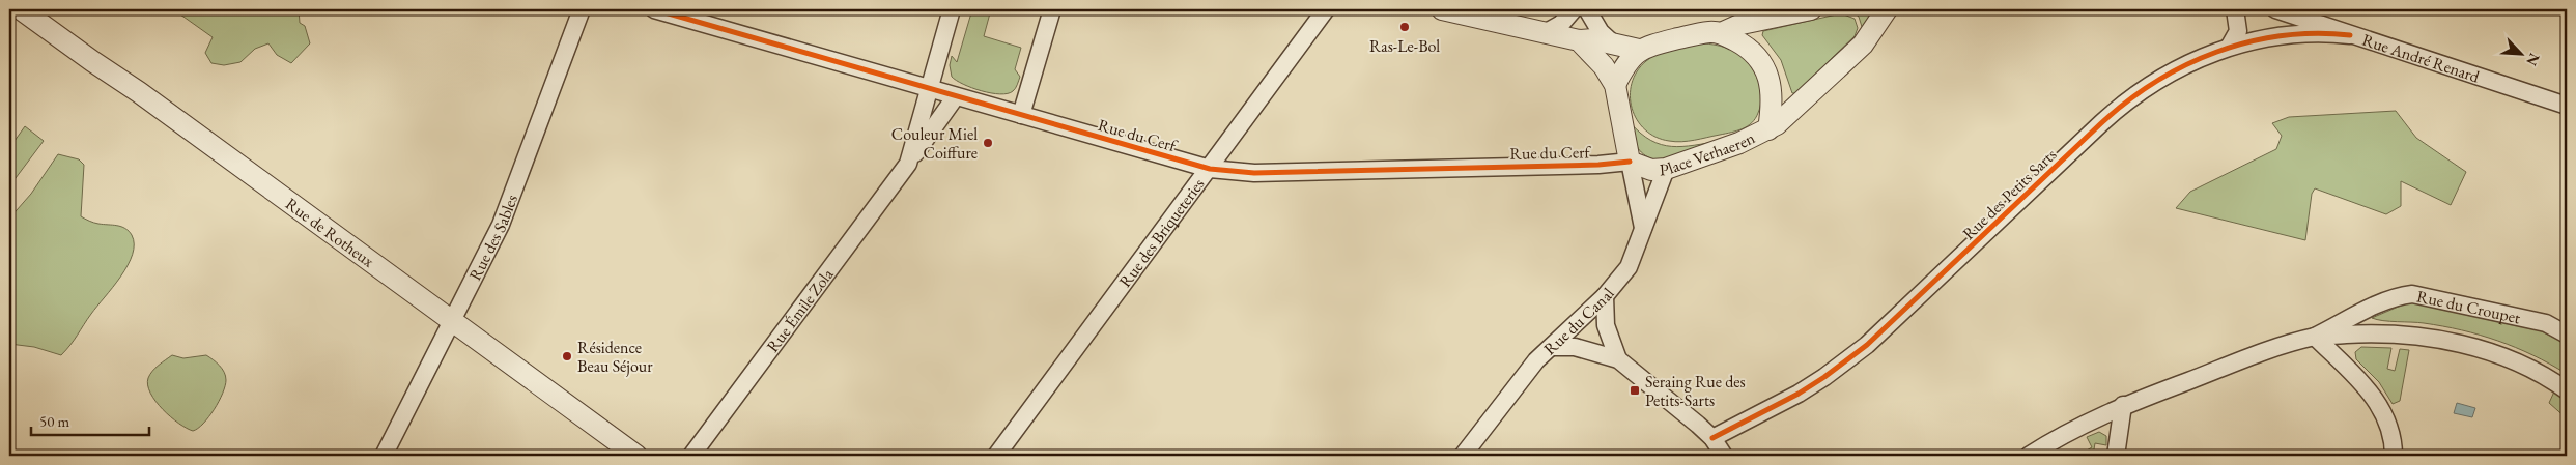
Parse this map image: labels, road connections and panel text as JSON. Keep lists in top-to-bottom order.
{
  "streets": {
    "street": [
      "Rue André Renard",
      "Rue du Cerf",
      "Place Verhaeren",
      "Rue des Petits Sarts",
      "Rue de Rotheux",
      "Rue des Briqueteries",
      "Rue des Sables",
      "Rue du Croupet",
      "Rue Émile Zola",
      "Rue du Canal"
    ]
  },
  "crossings": [
    ["Rue André Renard", "Rue des Petits Sarts"],
    ["Rue du Cerf", "Place Verhaeren"],
    ["Rue du Cerf", "Rue des Briqueteries"],
    ["Rue du Cerf", "Rue Émile Zola"],
    ["Rue du Cerf", "Rue du Canal"],
    ["Place Verhaeren", "Rue du Canal"],
    ["Rue de Rotheux", "Rue des Sables"]
  ],
  "places": {
    "other": ["Ras-Le-Bol", "Couleur Miel Coiffure", "Résidence Beau Séjour"],
    "transit": ["Seraing Rue des Petits-Sarts"]
  },
  "scale_bar": "50 m",
  "north": "bottom right"
}
